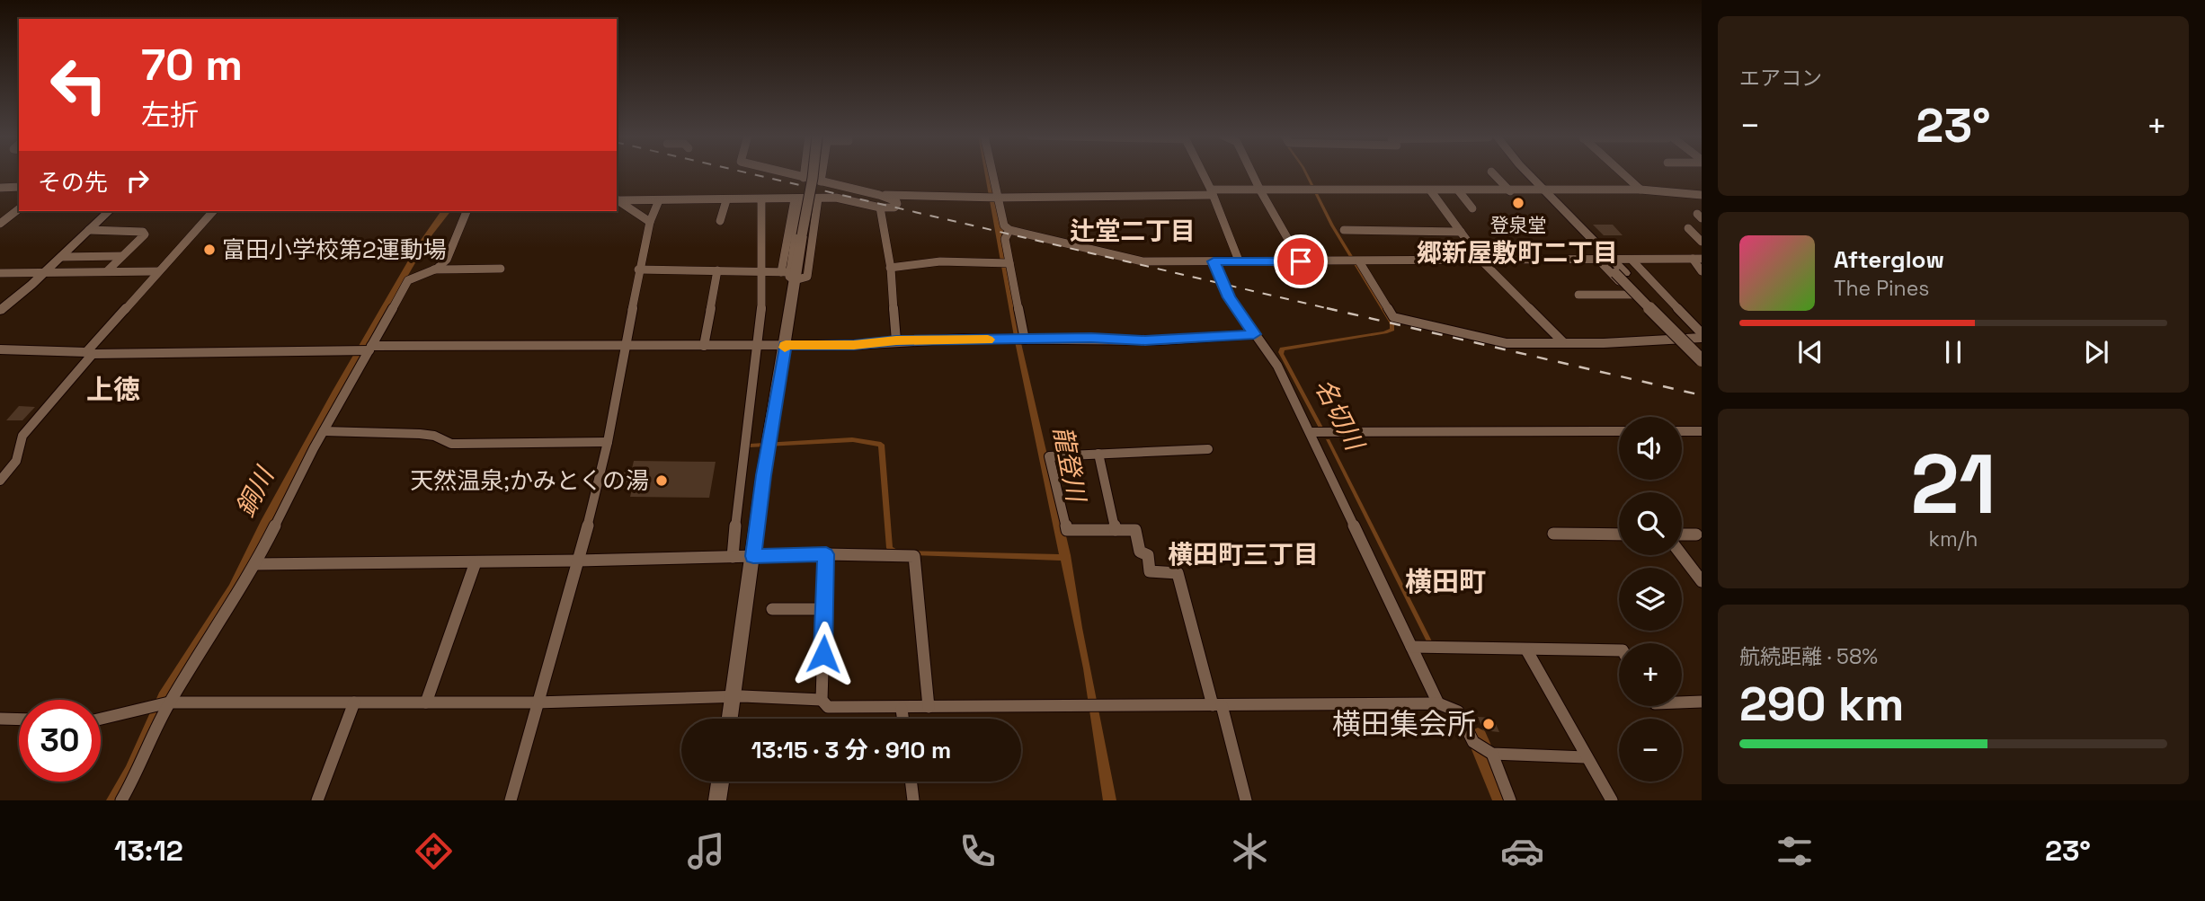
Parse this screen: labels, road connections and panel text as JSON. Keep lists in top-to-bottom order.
{
  "districts": [
    "辻堂二丁目",
    "郷新屋敷町二丁目",
    "上徳",
    "横田町三丁目",
    "横田町"
  ],
  "water": ["名切川", "龍登川", "銅川"],
  "places": [
    "登泉堂",
    "富田小学校第2運動場",
    "天然温泉;かみとくの湯",
    "横田集会所"
  ],
  "page": {
    "tile": [
      "エアコン",
      ["21", "km/h"],
      ["航続距離 · 58%", "290 km"]
    ],
    "turn": ["70 m", "左折"],
    "heat": ["−", "23°", "+"],
    "then": "その先",
    "song": ["Afterglow", "The Pines"],
    "map_buttons": ["+", "−"],
    "limit": "30",
    "trip": "13:15 · 3 分 · 910 m",
    "tabs": ["13:12", "23°"]
  }
}
